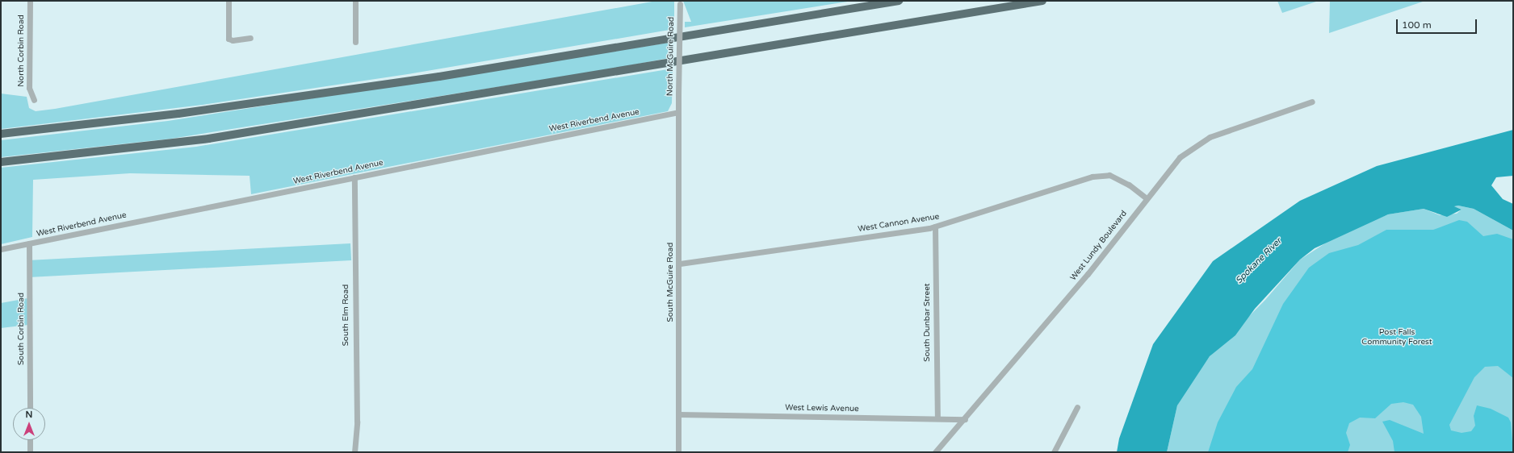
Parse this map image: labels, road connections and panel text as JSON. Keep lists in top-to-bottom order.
{
  "streets": {
    "street": [
      "North Corbin Road",
      "North McGuire Road",
      "West Riverbend Avenue",
      "West Cannon Avenue",
      "West Lundy Boulevard",
      "South McGuire Road",
      "South Elm Road",
      "South Dunbar Street",
      "South Corbin Road",
      "West Lewis Avenue"
    ]
  },
  "crossings": [
    ["North McGuire Road", "West Riverbend Avenue"],
    ["North McGuire Road", "South McGuire Road"],
    ["West Riverbend Avenue", "South McGuire Road"],
    ["West Riverbend Avenue", "South Elm Road"],
    ["West Riverbend Avenue", "South Corbin Road"],
    ["West Cannon Avenue", "West Lundy Boulevard"],
    ["West Cannon Avenue", "South McGuire Road"],
    ["West Cannon Avenue", "South Dunbar Street"],
    ["West Lundy Boulevard", "West Lewis Avenue"],
    ["South McGuire Road", "West Lewis Avenue"],
    ["South Dunbar Street", "West Lewis Avenue"]
  ],
  "water": ["Spokane River"],
  "parks": ["Post Falls Community Forest"],
  "scale_bar": "100 m",
  "north": "top"
}
